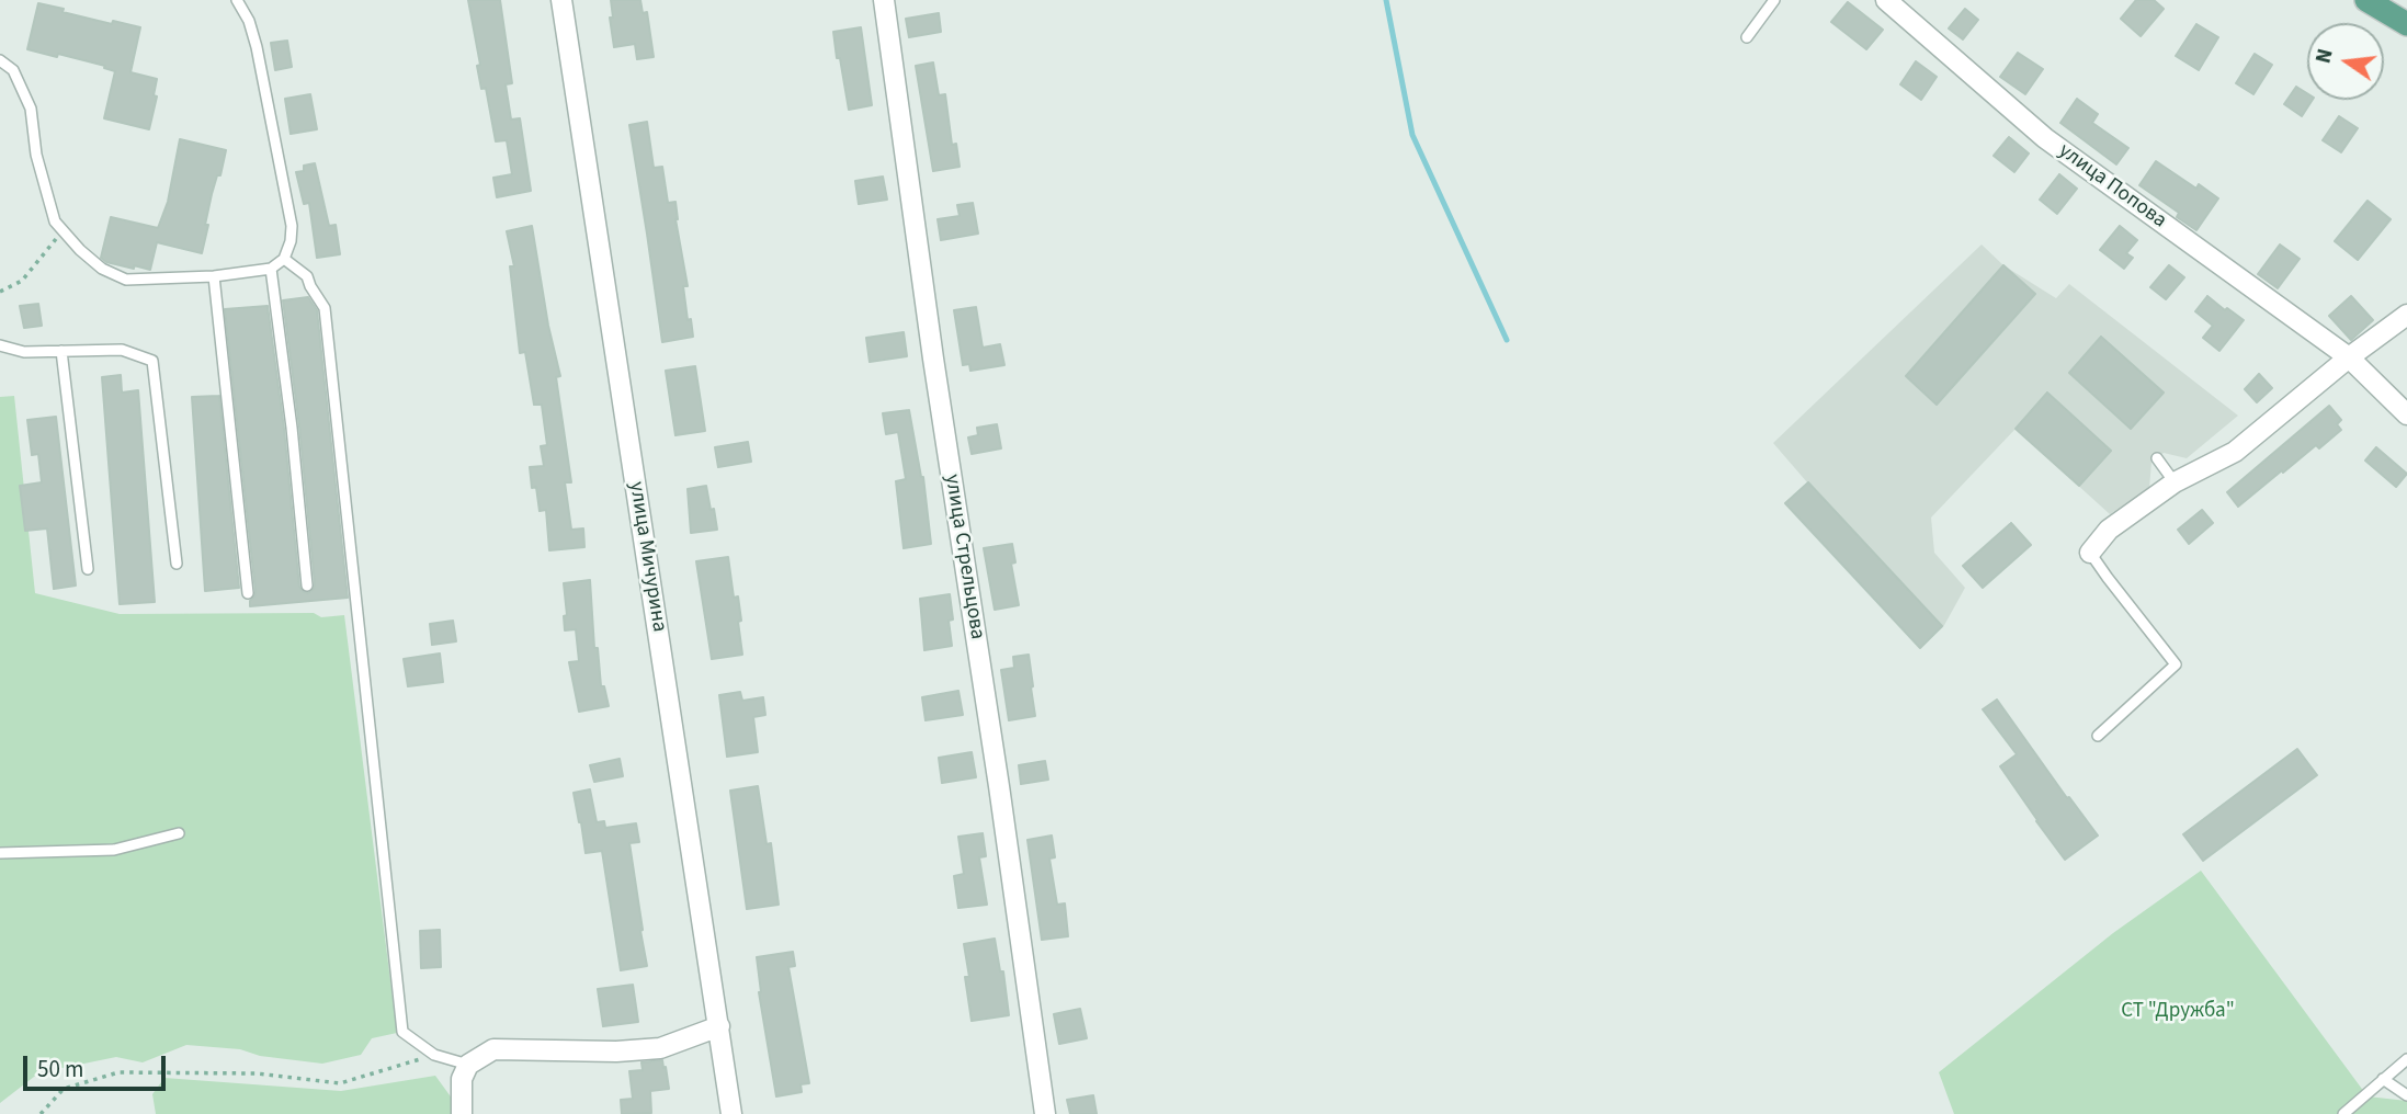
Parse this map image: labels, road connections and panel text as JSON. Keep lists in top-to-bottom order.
{
  "streets": {
    "street": ["улица Попова", "улица Мичурина", "улица Стрельцова"]
  },
  "parks": ["СТ \"Дружба\""],
  "scale_bar": "50 m",
  "north": "left"
}
